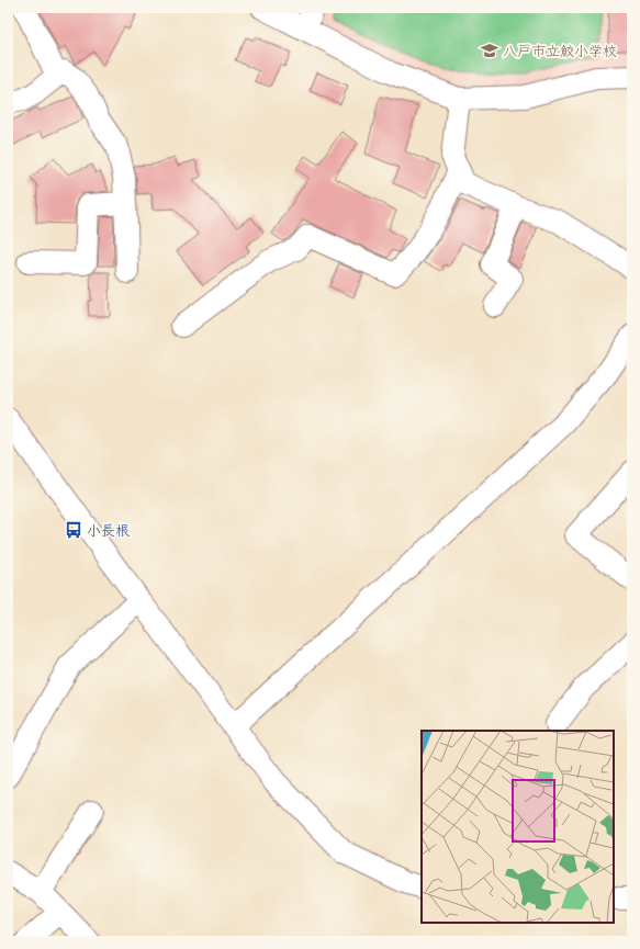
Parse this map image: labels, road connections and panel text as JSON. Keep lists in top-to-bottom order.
{
  "places": {
    "school or university": ["八戸市立鮫小学校"],
    "bus stop": ["小長根"]
  }
}
